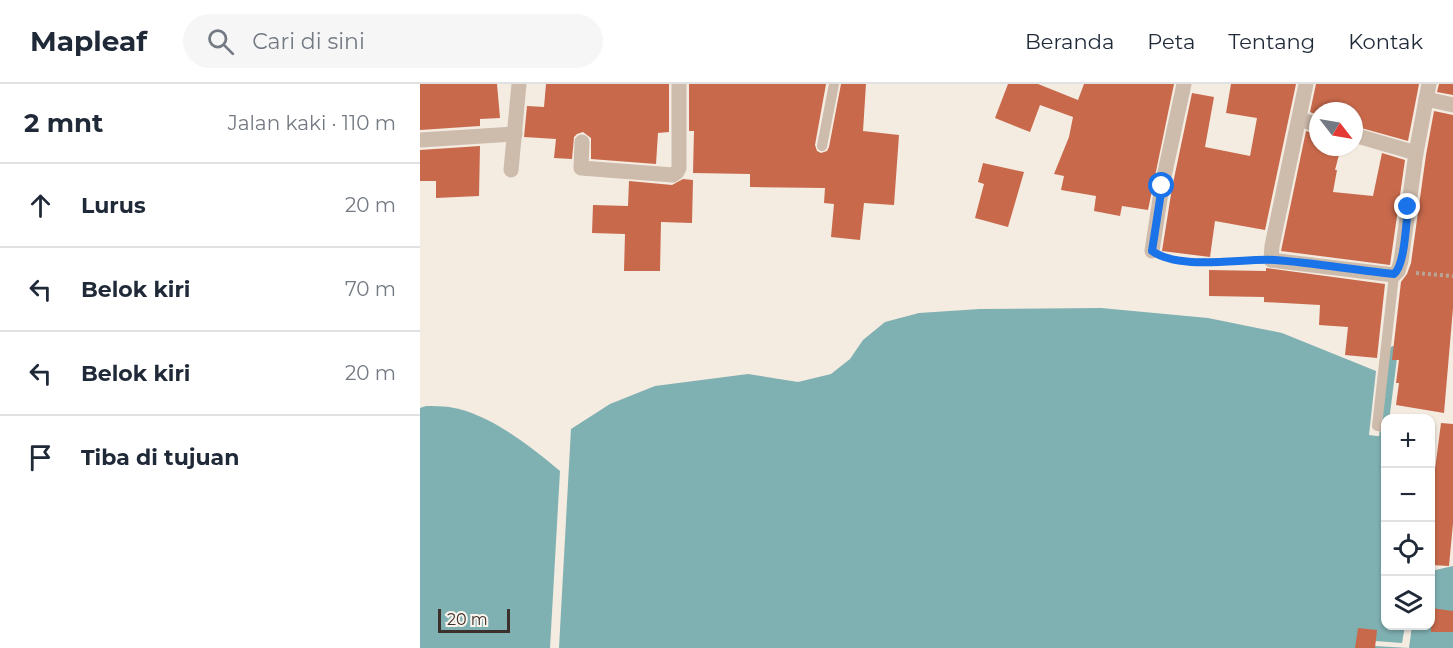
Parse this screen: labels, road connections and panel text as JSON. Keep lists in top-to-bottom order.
{
  "scale_bar": "20 m",
  "north": "bottom right",
  "page": {
    "header": "Mapleaf",
    "search": "Cari di sini",
    "nav": [
      "Beranda",
      "Peta",
      "Tentang",
      "Kontak"
    ],
    "heading": ["2 mnt", "Jalan kaki · 110 m"],
    "list": [
      ["Lurus", "20 m"],
      ["Belok kiri", "70 m"],
      ["Belok kiri", "20 m"],
      "Tiba di tujuan"
    ],
    "map_buttons": ["+", "−"],
    "scale": "20 m"
  }
}
